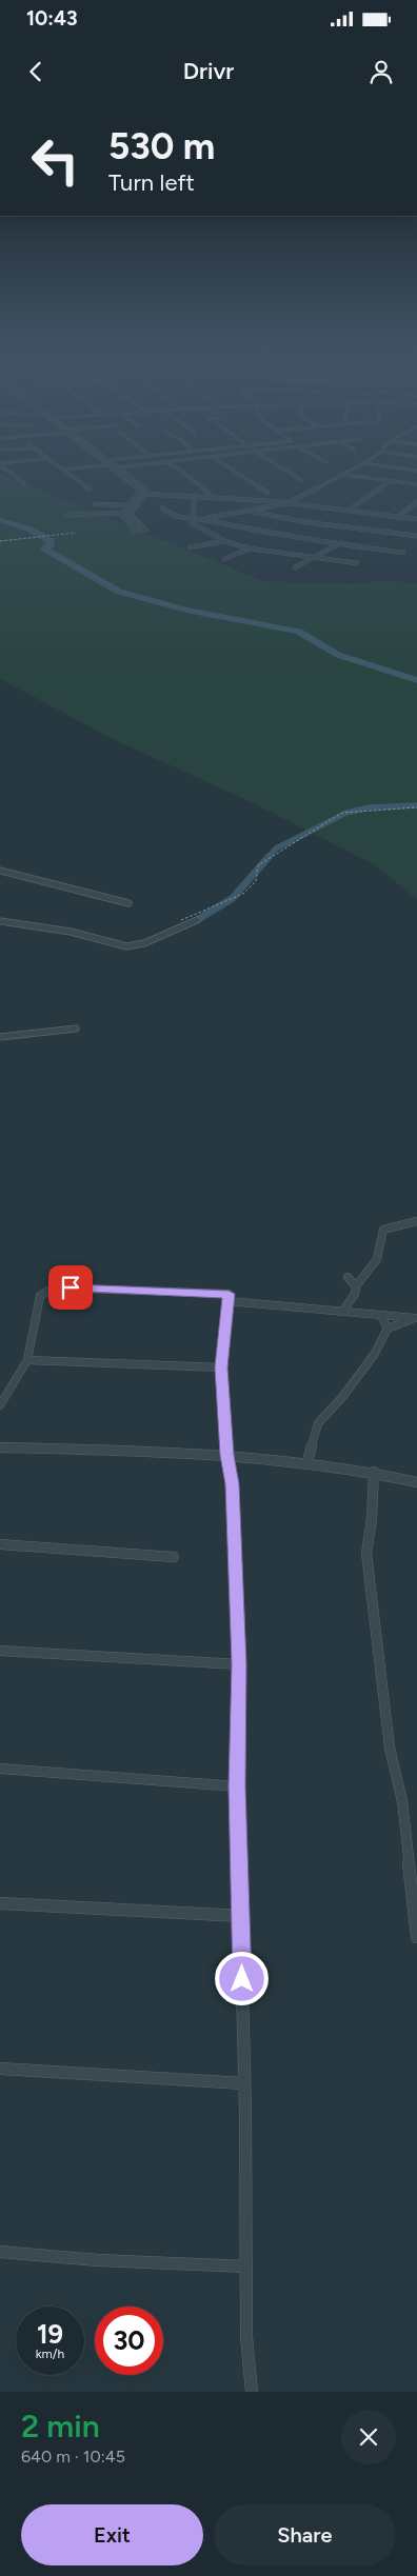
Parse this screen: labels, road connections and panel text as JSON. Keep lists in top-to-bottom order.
{
  "page": {
    "status": "10:43",
    "header": "Drivr",
    "turn": ["530 m", "Turn left"],
    "speed": "19 km/h",
    "limit": "30",
    "heading": ["2 min", "640 m · 10:45"],
    "buttons": ["Exit", "Share"]
  }
}
